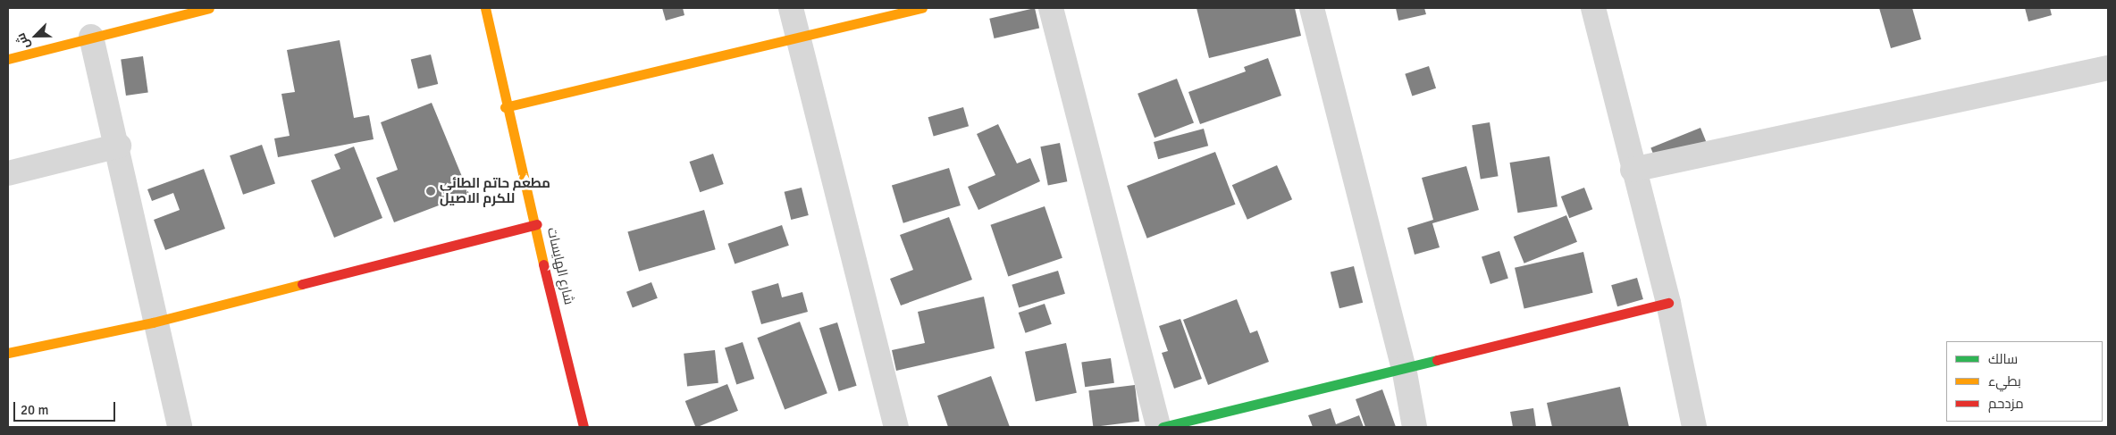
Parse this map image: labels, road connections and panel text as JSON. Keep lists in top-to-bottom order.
{
  "streets": {
    "street": ["شارع الهايسات"]
  },
  "places": ["مطعم حاتم الطائي للكرم الاصيل"],
  "legend": ["سالك", "بطيء", "مزدحم"],
  "scale_bar": "20 m",
  "north": "bottom left"
}
